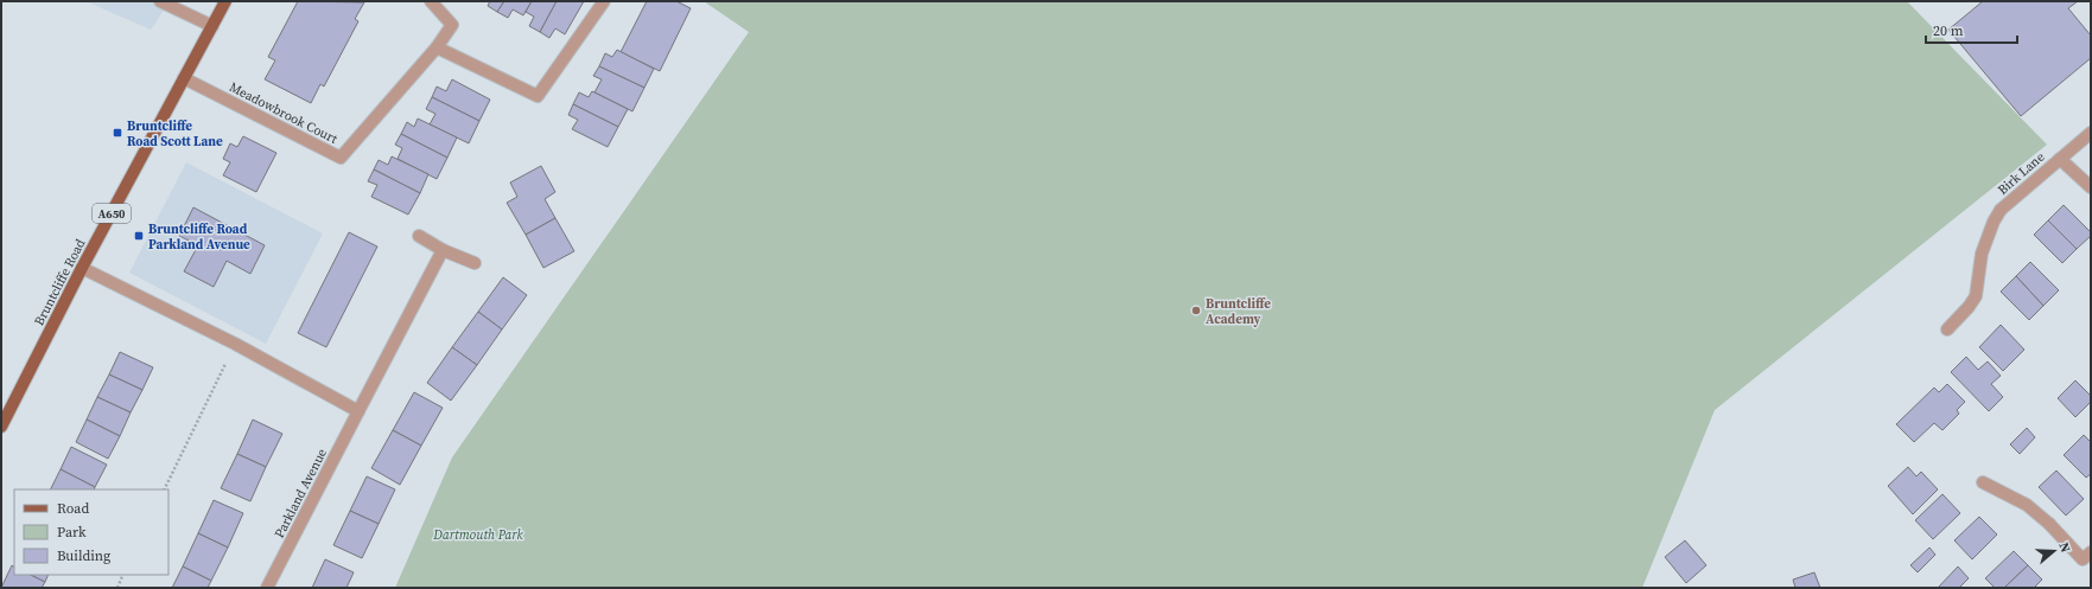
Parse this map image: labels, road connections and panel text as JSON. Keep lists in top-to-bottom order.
{
  "streets": {
    "main road": ["A650", "Bruntcliffe Road"],
    "street": ["Meadowbrook Court", "Birk Lane", "Parkland Avenue"]
  },
  "crossings": [
    ["Meadowbrook Court", "Bruntcliffe Road"]
  ],
  "parks": ["Dartmouth Park"],
  "places": {
    "transit": ["Bruntcliffe Road Scott Lane", "Bruntcliffe Road Parkland Avenue"],
    "other": ["Bruntcliffe Academy"]
  },
  "legend": ["Road", "Park", "Building"],
  "scale_bar": "20 m",
  "north": "right"
}
